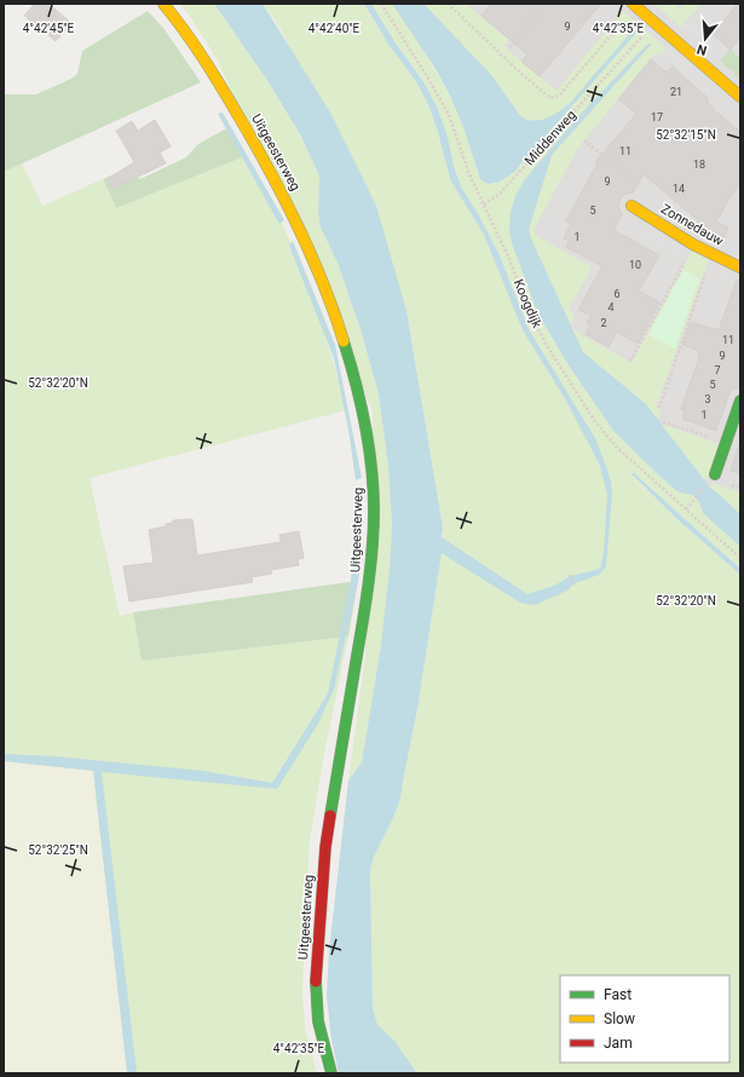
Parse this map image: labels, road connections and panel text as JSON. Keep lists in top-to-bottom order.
{
  "streets": {
    "street": ["Uitgeesterweg", "Zonnedauw"],
    "path": ["Middenweg", "Koogdijk"]
  },
  "crossings": [
    ["Middenweg", "Koogdijk"]
  ],
  "house_numbers": [
    "9",
    "21",
    "17",
    "11",
    "18",
    "9",
    "14",
    "5",
    "1",
    "10",
    "6",
    "4",
    "2",
    "11",
    "9",
    "7",
    "5",
    "3",
    "1"
  ],
  "legend": ["Fast", "Slow", "Jam"],
  "north": "bottom",
  "coordinates": [
    "4°42'45\"E",
    "4°42'40\"E",
    "4°42'35\"E",
    "52°32'15\"N",
    "52°32'20\"N",
    "52°32'25\"N"
  ]
}
